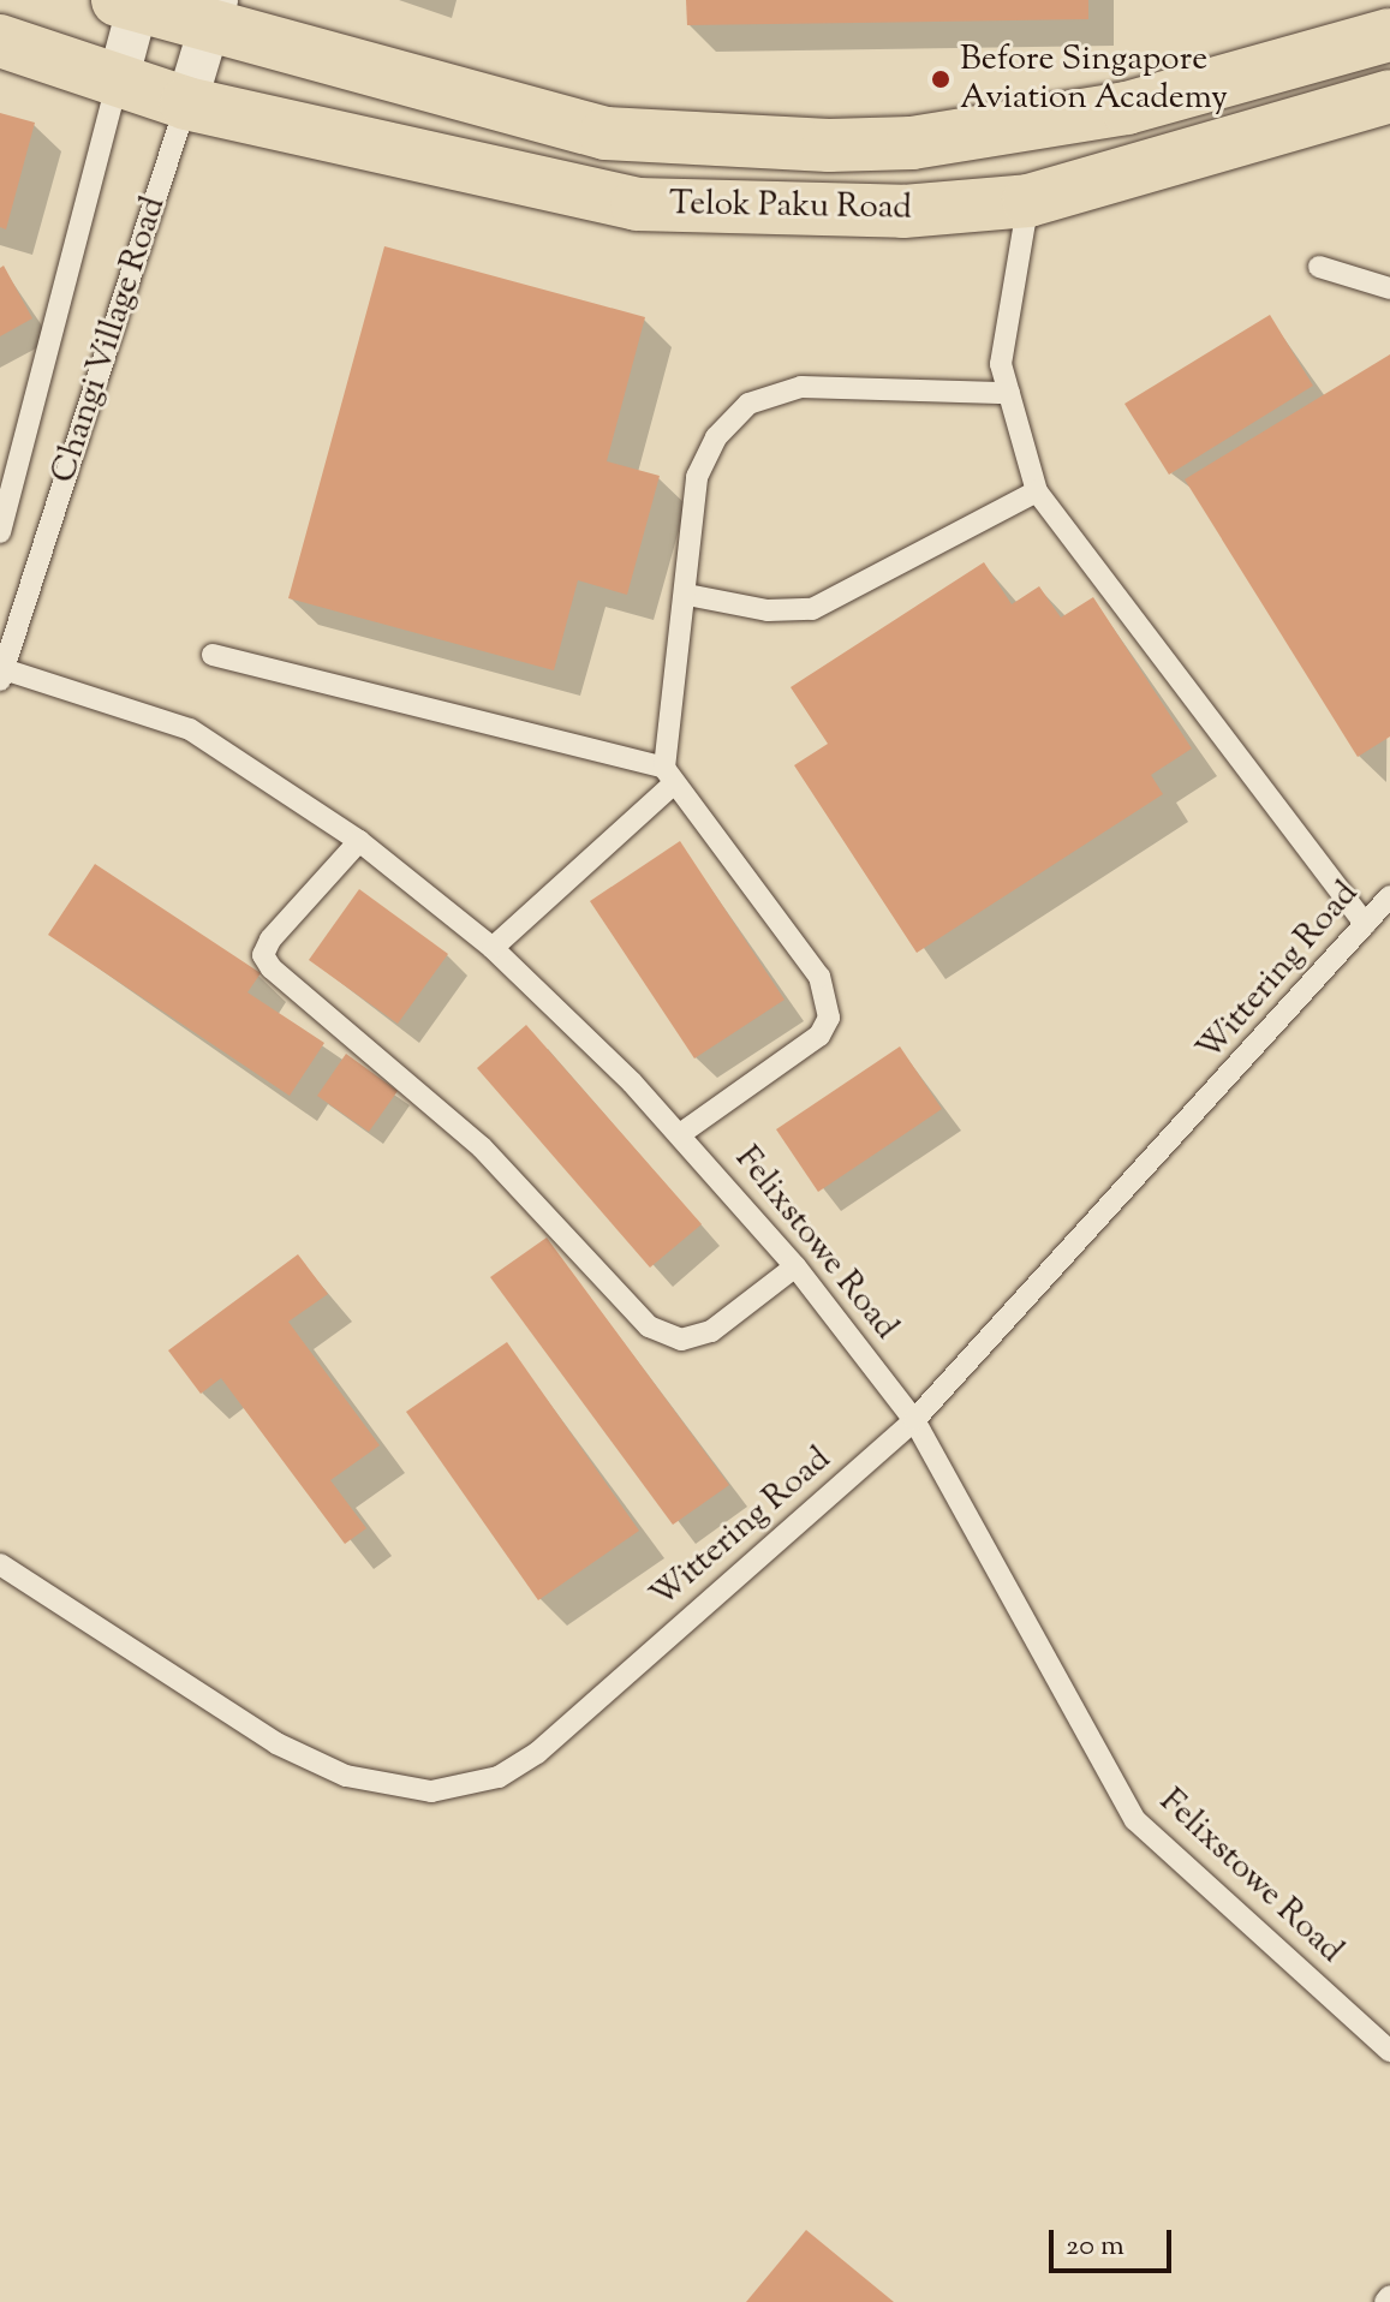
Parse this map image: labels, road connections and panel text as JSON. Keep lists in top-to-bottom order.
{
  "streets": {
    "main road": ["Telok Paku Road"],
    "street": ["Changi Village Road"],
    "lane": ["Wittering Road", "Felixstowe Road"]
  },
  "crossings": [
    ["Telok Paku Road", "Changi Village Road"],
    ["Changi Village Road", "Felixstowe Road"],
    ["Wittering Road", "Felixstowe Road"]
  ],
  "places": ["Before Singapore Aviation Academy"],
  "scale_bar": "20 m"
}
